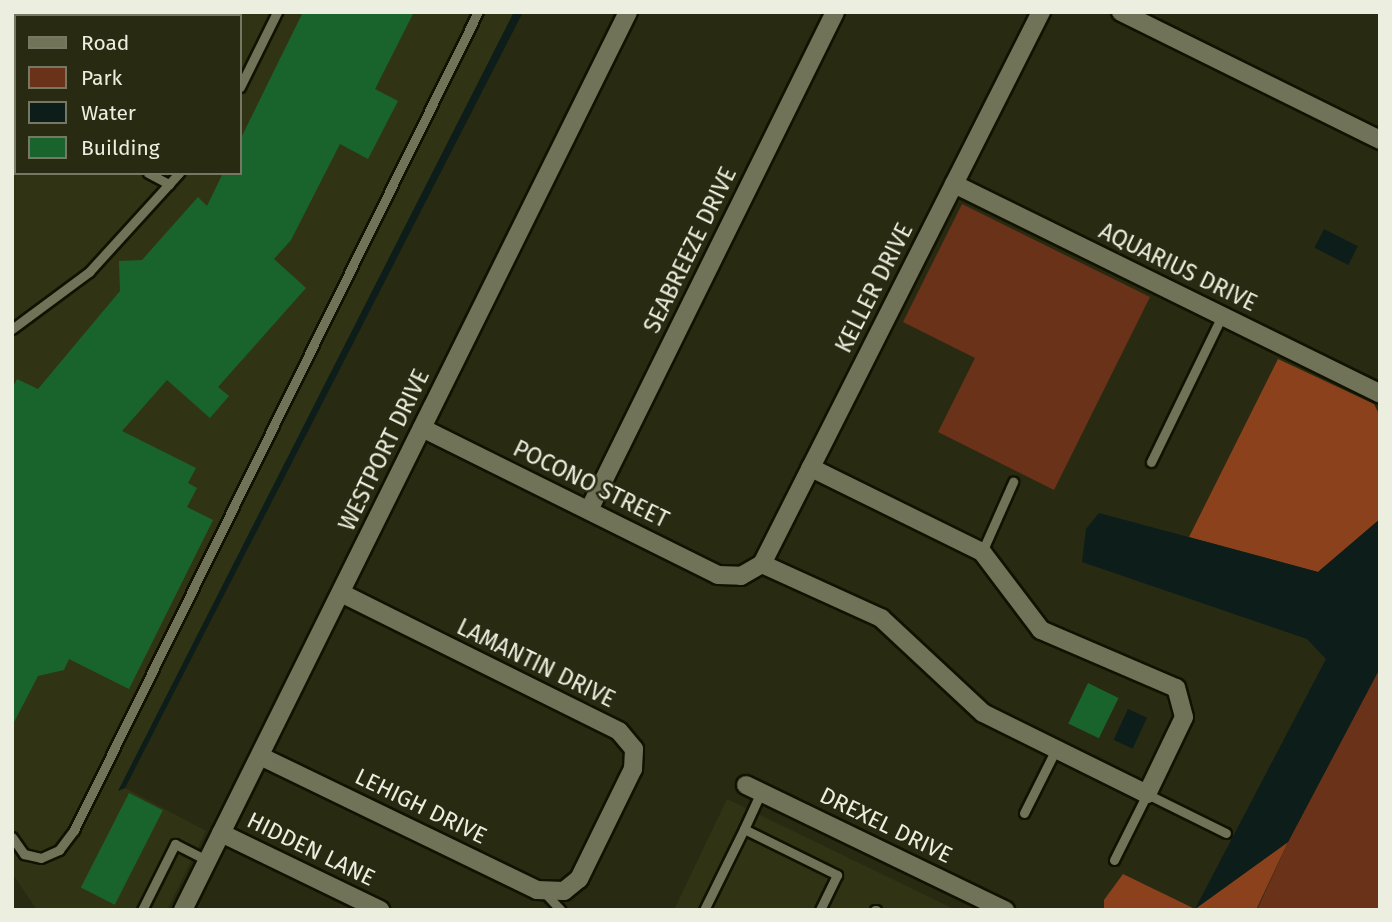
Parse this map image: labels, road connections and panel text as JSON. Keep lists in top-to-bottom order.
{
  "streets": {
    "street": [
      "SEABREEZE DRIVE",
      "AQUARIUS DRIVE",
      "KELLER DRIVE",
      "WESTPORT DRIVE",
      "POCONO STREET",
      "LAMANTIN DRIVE",
      "LEHIGH DRIVE",
      "DREXEL DRIVE",
      "HIDDEN LANE"
    ]
  },
  "crossings": [
    ["SEABREEZE DRIVE", "POCONO STREET"],
    ["AQUARIUS DRIVE", "KELLER DRIVE"],
    ["KELLER DRIVE", "POCONO STREET"],
    ["WESTPORT DRIVE", "POCONO STREET"],
    ["WESTPORT DRIVE", "LAMANTIN DRIVE"],
    ["WESTPORT DRIVE", "LEHIGH DRIVE"],
    ["WESTPORT DRIVE", "HIDDEN LANE"],
    ["LAMANTIN DRIVE", "LEHIGH DRIVE"]
  ],
  "legend": [
    "Road",
    "Park",
    "Water",
    "Building"
  ]
}
